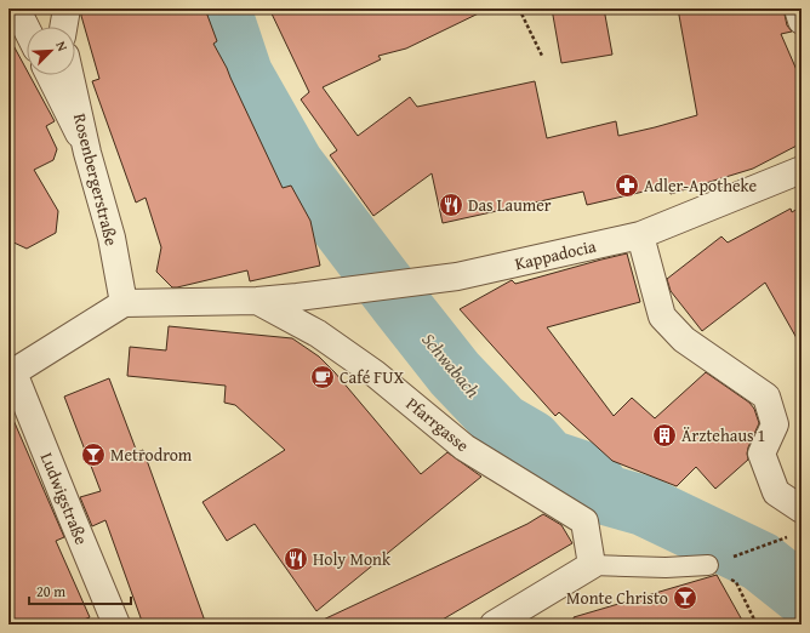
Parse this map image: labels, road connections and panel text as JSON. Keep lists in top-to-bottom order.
{
  "streets": {
    "street": [
      "Rosenbergerstraße",
      "Kappadocia",
      "Pfarrgasse",
      "Ludwigstraße"
    ]
  },
  "crossings": [
    ["Rosenbergerstraße", "Pfarrgasse"],
    ["Kappadocia", "Pfarrgasse"]
  ],
  "water": ["Schwabach"],
  "places": {
    "pharmacy": ["Adler-Apotheke"],
    "restaurant": ["Das Laumer", "Holy Monk"],
    "cafe": ["Café FUX"],
    "building": ["Ärztehaus 1"],
    "bar": ["Metrodrom", "Monte Christo"]
  },
  "scale_bar": "20 m",
  "north": "top right"
}
